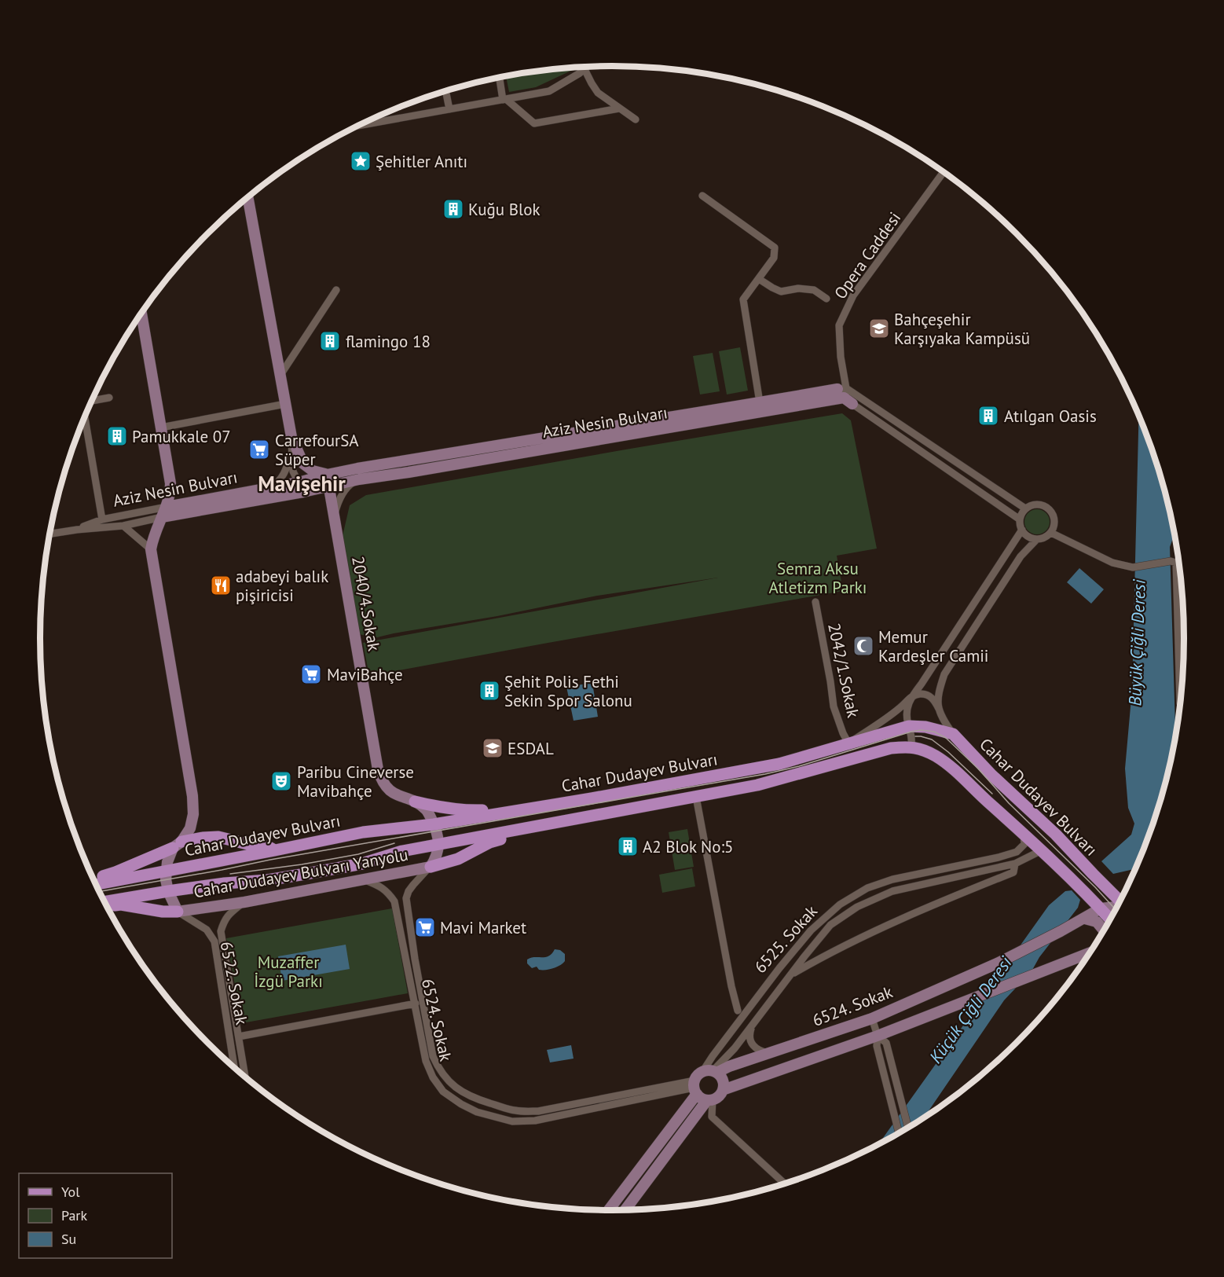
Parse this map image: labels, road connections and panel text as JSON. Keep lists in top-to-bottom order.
{
  "streets": {
    "main road": ["Cahar Dudayev Bulvarı"],
    "street": [
      "Opera Caddesi",
      "Aziz Nesin Bulvarı",
      "2040/4.Sokak",
      "2042/1.Sokak",
      "Cahar Dudayev Bulvarı Yanyolu",
      "6525. Sokak",
      "6522. Sokak",
      "6524. Sokak"
    ]
  },
  "crossings": [
    ["Opera Caddesi", "Aziz Nesin Bulvarı"],
    ["Aziz Nesin Bulvarı", "2040/4.Sokak"],
    ["2042/1.Sokak", "Cahar Dudayev Bulvarı"],
    ["Cahar Dudayev Bulvarı", "6525. Sokak"],
    ["Cahar Dudayev Bulvarı", "6524. Sokak"],
    ["Cahar Dudayev Bulvarı Yanyolu", "6522. Sokak"],
    ["Cahar Dudayev Bulvarı Yanyolu", "6524. Sokak"],
    ["6525. Sokak", "6524. Sokak"]
  ],
  "districts": ["Mavişehir"],
  "water": ["Büyük Çiğli Deresi", "Küçük Çiğli Deresi"],
  "parks": ["Semra Aksu Atletizm Parkı", "Muzaffer İzgü Parkı"],
  "places": {
    "place": ["Şehitler Anıtı"],
    "building": [
      "Kuğu Blok",
      "flamingo 18",
      "Atılgan Oasis",
      "Pamukkale 07",
      "Şehit Polis Fethi Sekin Spor Salonu",
      "A2 Blok No:5"
    ],
    "school or university": ["Bahçeşehir Karşıyaka Kampüsü", "ESDAL"],
    "supermarket": ["CarrefourSA Süper", "MaviBahçe", "Mavi Market"],
    "restaurant": ["adabeyi balık pişiricisi"],
    "mosque": ["Memur Kardeşler Camii"],
    "theatre": ["Paribu Cineverse Mavibahçe"]
  },
  "legend": ["Yol", "Park", "Su"]
}
